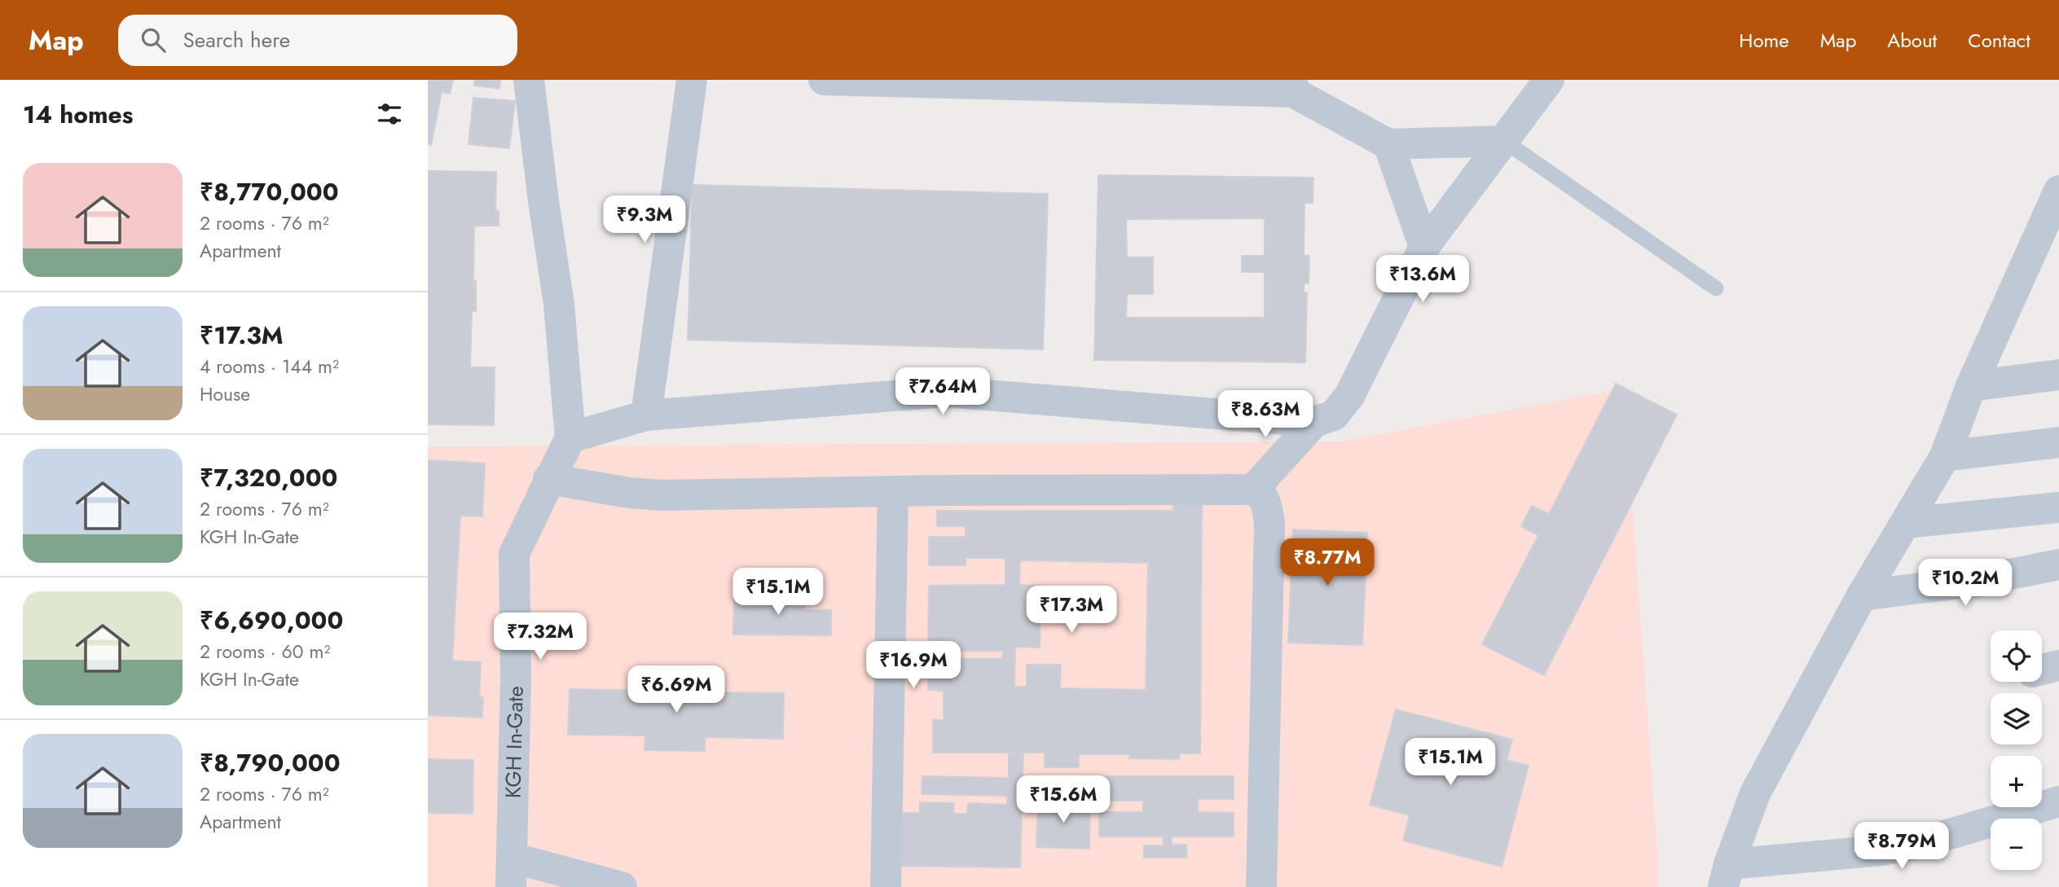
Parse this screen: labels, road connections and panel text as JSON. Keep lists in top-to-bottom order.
{
  "streets": {
    "street": ["KGH In-Gate"]
  },
  "page": {
    "header": "Map",
    "search": "Search here",
    "nav": [
      "Home",
      "Map",
      "About",
      "Contact"
    ],
    "heading": "14 homes",
    "list": [
      {
        "name": "₹8,770,000",
        "note": "2 rooms · 76 m² · Apartment"
      },
      {
        "name": "₹17.3M",
        "note": "4 rooms · 144 m² · House"
      },
      {
        "name": "₹7,320,000",
        "note": "2 rooms · 76 m² · KGH In-Gate"
      },
      {
        "name": "₹6,690,000",
        "note": "2 rooms · 60 m² · KGH In-Gate"
      },
      {
        "name": "₹8,790,000",
        "note": "2 rooms · 76 m² · Apartment"
      }
    ],
    "price": [
      "₹9.3M",
      "₹13.6M",
      "₹7.64M",
      "₹8.63M",
      "₹8.77M",
      "₹10.2M",
      "₹15.1M",
      "₹17.3M",
      "₹7.32M",
      "₹16.9M",
      "₹6.69M",
      "₹15.1M",
      "₹15.6M",
      "₹8.79M"
    ],
    "map_buttons": ["+", "−"]
  }
}
